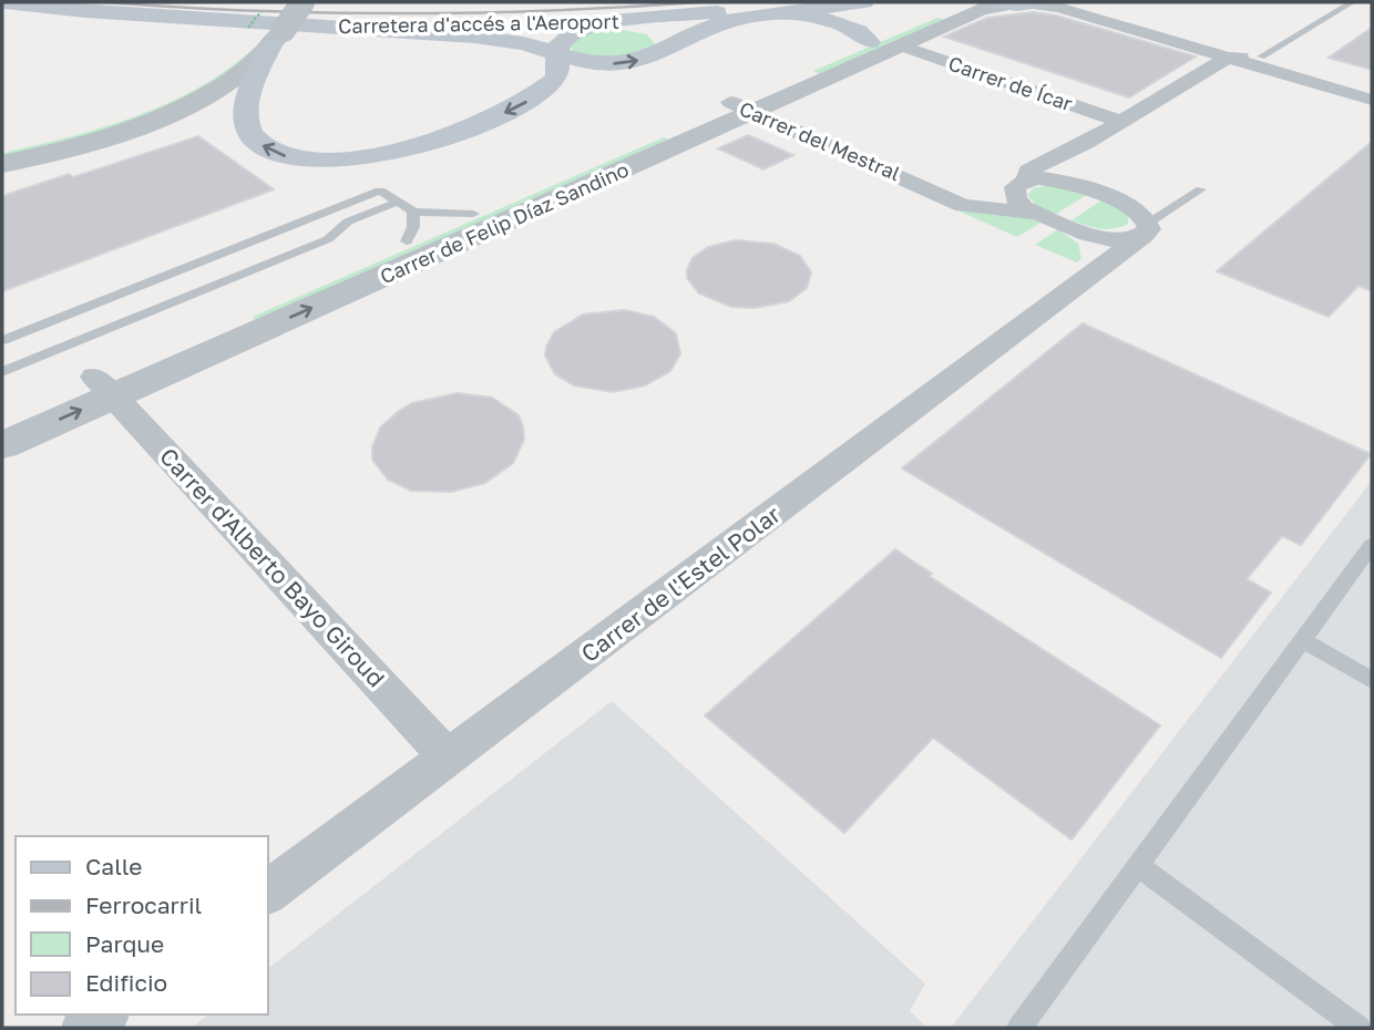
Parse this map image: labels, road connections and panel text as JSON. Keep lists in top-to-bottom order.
{
  "streets": {
    "main road": ["Carretera d'accés a l'Aeroport"],
    "street": [
      "Carrer de Ícar",
      "Carrer del Mestral",
      "Carrer de Felip Díaz Sandino",
      "Carrer d'Alberto Bayo Giroud",
      "Carrer de l'Estel Polar"
    ]
  },
  "crossings": [
    ["Carrer de Ícar", "Carrer de Felip Díaz Sandino"],
    ["Carrer del Mestral", "Carrer de Felip Díaz Sandino"],
    ["Carrer del Mestral", "Carrer de l'Estel Polar"],
    ["Carrer de Felip Díaz Sandino", "Carrer d'Alberto Bayo Giroud"],
    ["Carrer d'Alberto Bayo Giroud", "Carrer de l'Estel Polar"]
  ],
  "legend": [
    "Calle",
    "Ferrocarril",
    "Parque",
    "Edificio"
  ]
}
